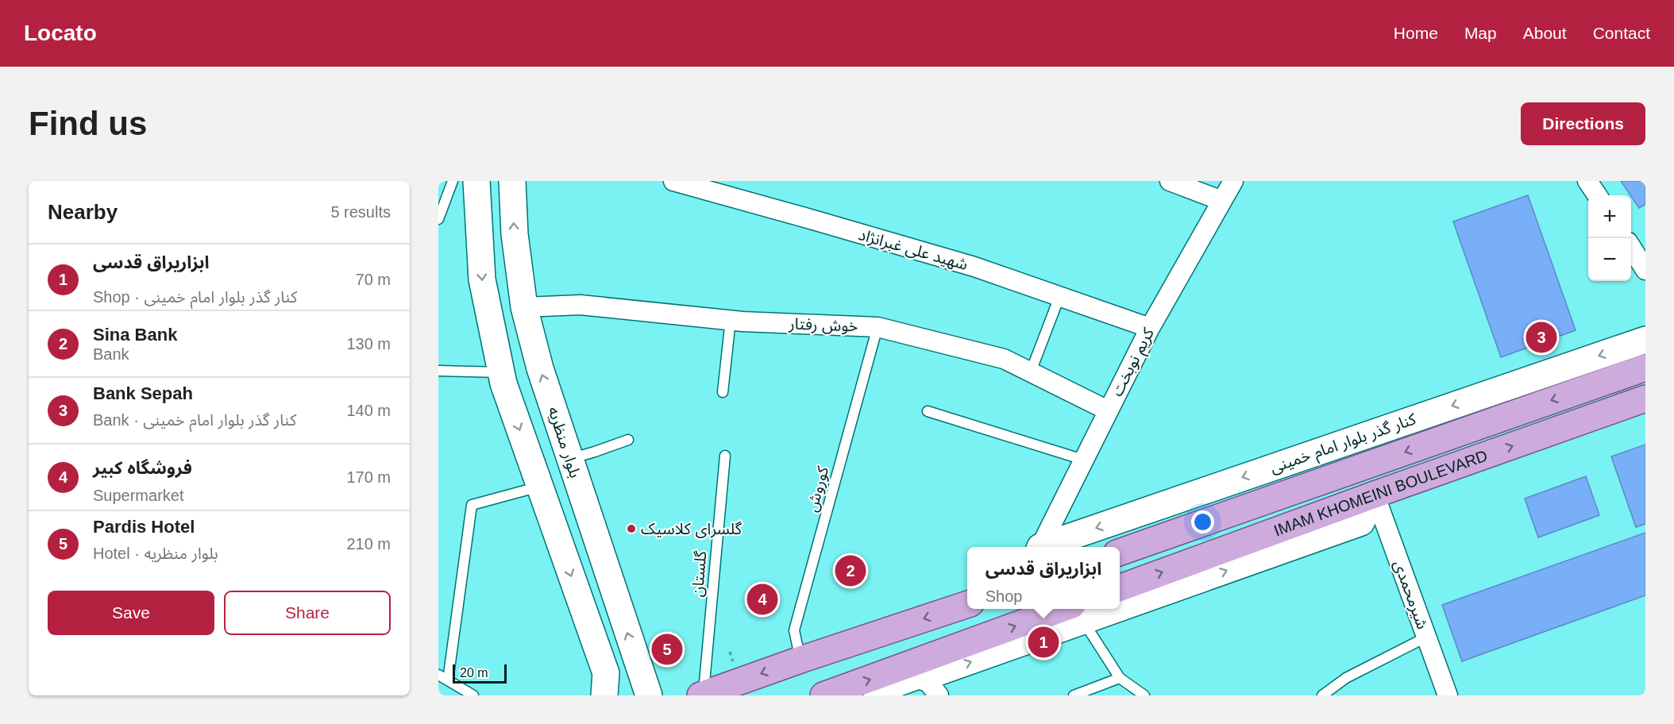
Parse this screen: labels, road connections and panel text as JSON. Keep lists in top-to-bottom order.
{
  "streets": {
    "main road": ["بلوار منظریه", "کنار گذر بلوار امام خمینی", "IMAM KHOMEINI BOULEVARD"],
    "street": [
      "شهید علی غبرانژاد",
      "خوش رفتار",
      "کریم نوبخت",
      "شیرمحمدی"
    ],
    "lane": ["کوروش", "گلستان"]
  },
  "crossings": [
    ["شهید علی غبرانژاد", "کریم نوبخت"],
    ["خوش رفتار", "کریم نوبخت"],
    ["خوش رفتار", "بلوار منظریه"],
    ["خوش رفتار", "کوروش"],
    ["IMAM KHOMEINI BOULEVARD", "شیرمحمدی"]
  ],
  "places": ["گلسرای کلاسیک"],
  "scale_bar": "20 m",
  "page": {
    "header": "Locato",
    "nav": [
      "Home",
      "Map",
      "About",
      "Contact"
    ],
    "buttons": [
      "Directions",
      ["Save", "Share"]
    ],
    "title": "Find us",
    "heading": ["Nearby", "5 results"],
    "map_buttons": ["+", "−"],
    "list": [
      {
        "mark": "1",
        "name": "ابزاریراق قدسی",
        "note": "Shop · کنار گذر بلوار امام خمینی",
        "value": "70 m"
      },
      {
        "mark": "2",
        "name": "Sina Bank",
        "note": "Bank",
        "value": "130 m"
      },
      {
        "mark": "3",
        "name": "Bank Sepah",
        "note": "Bank · کنار گذر بلوار امام خمینی",
        "value": "140 m"
      },
      {
        "mark": "4",
        "name": "فروشگاه کبیر",
        "note": "Supermarket",
        "value": "170 m"
      },
      {
        "mark": "5",
        "name": "Pardis Hotel",
        "note": "Hotel · بلوار منظریه",
        "value": "210 m"
      }
    ],
    "pins": [
      "3",
      "2",
      "4",
      "1",
      "5"
    ],
    "popup": ["ابزاریراق قدسی", "Shop"],
    "scale": "20 m"
  }
}
